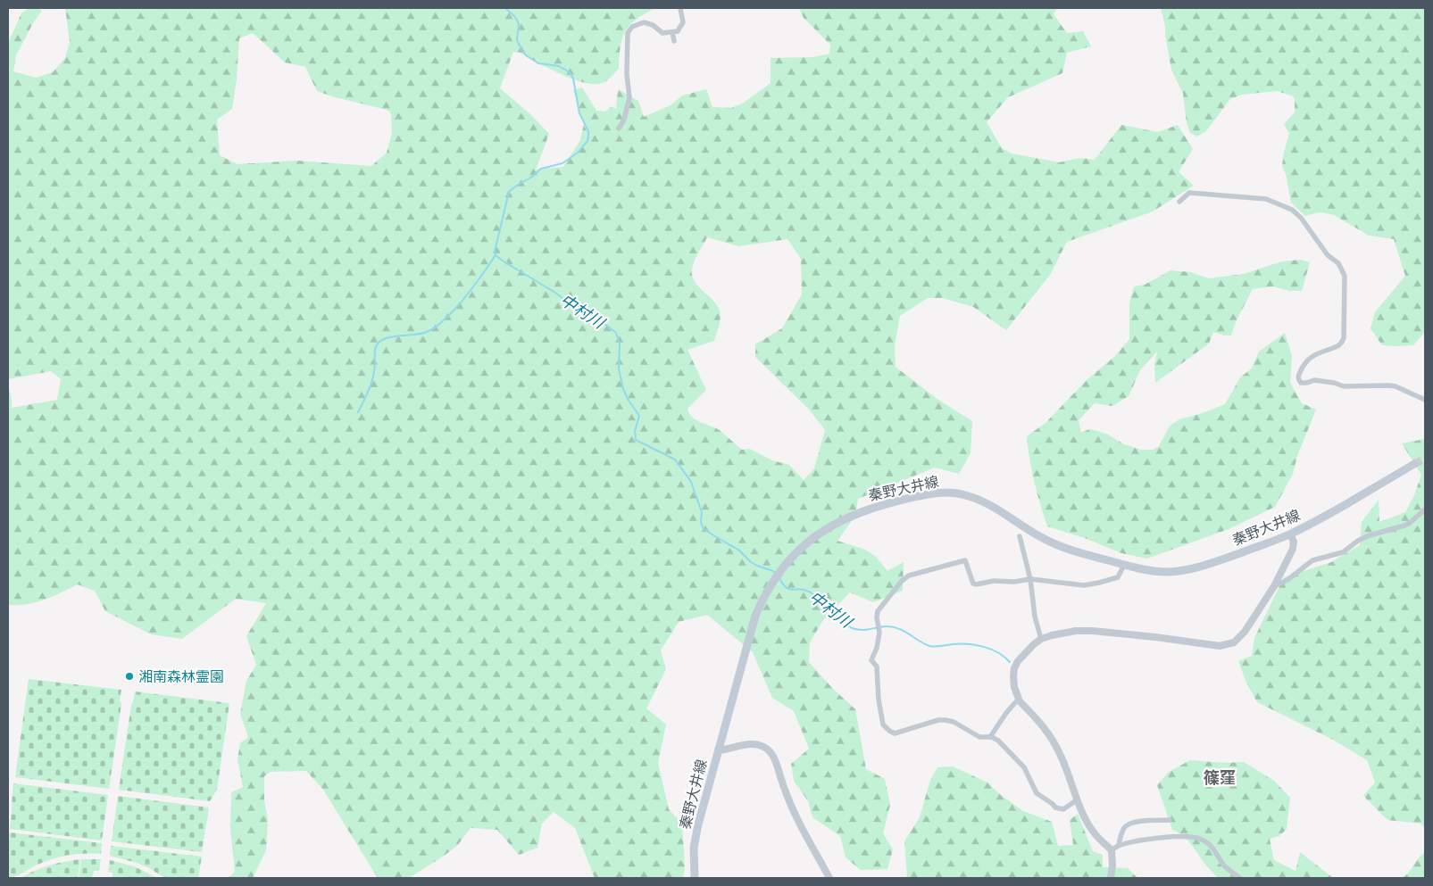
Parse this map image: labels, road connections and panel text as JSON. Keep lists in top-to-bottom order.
{
  "streets": {
    "main road": ["秦野大井線"]
  },
  "districts": ["篠窪"],
  "water": ["中村川"],
  "places": ["湘南森林霊園"]
}
